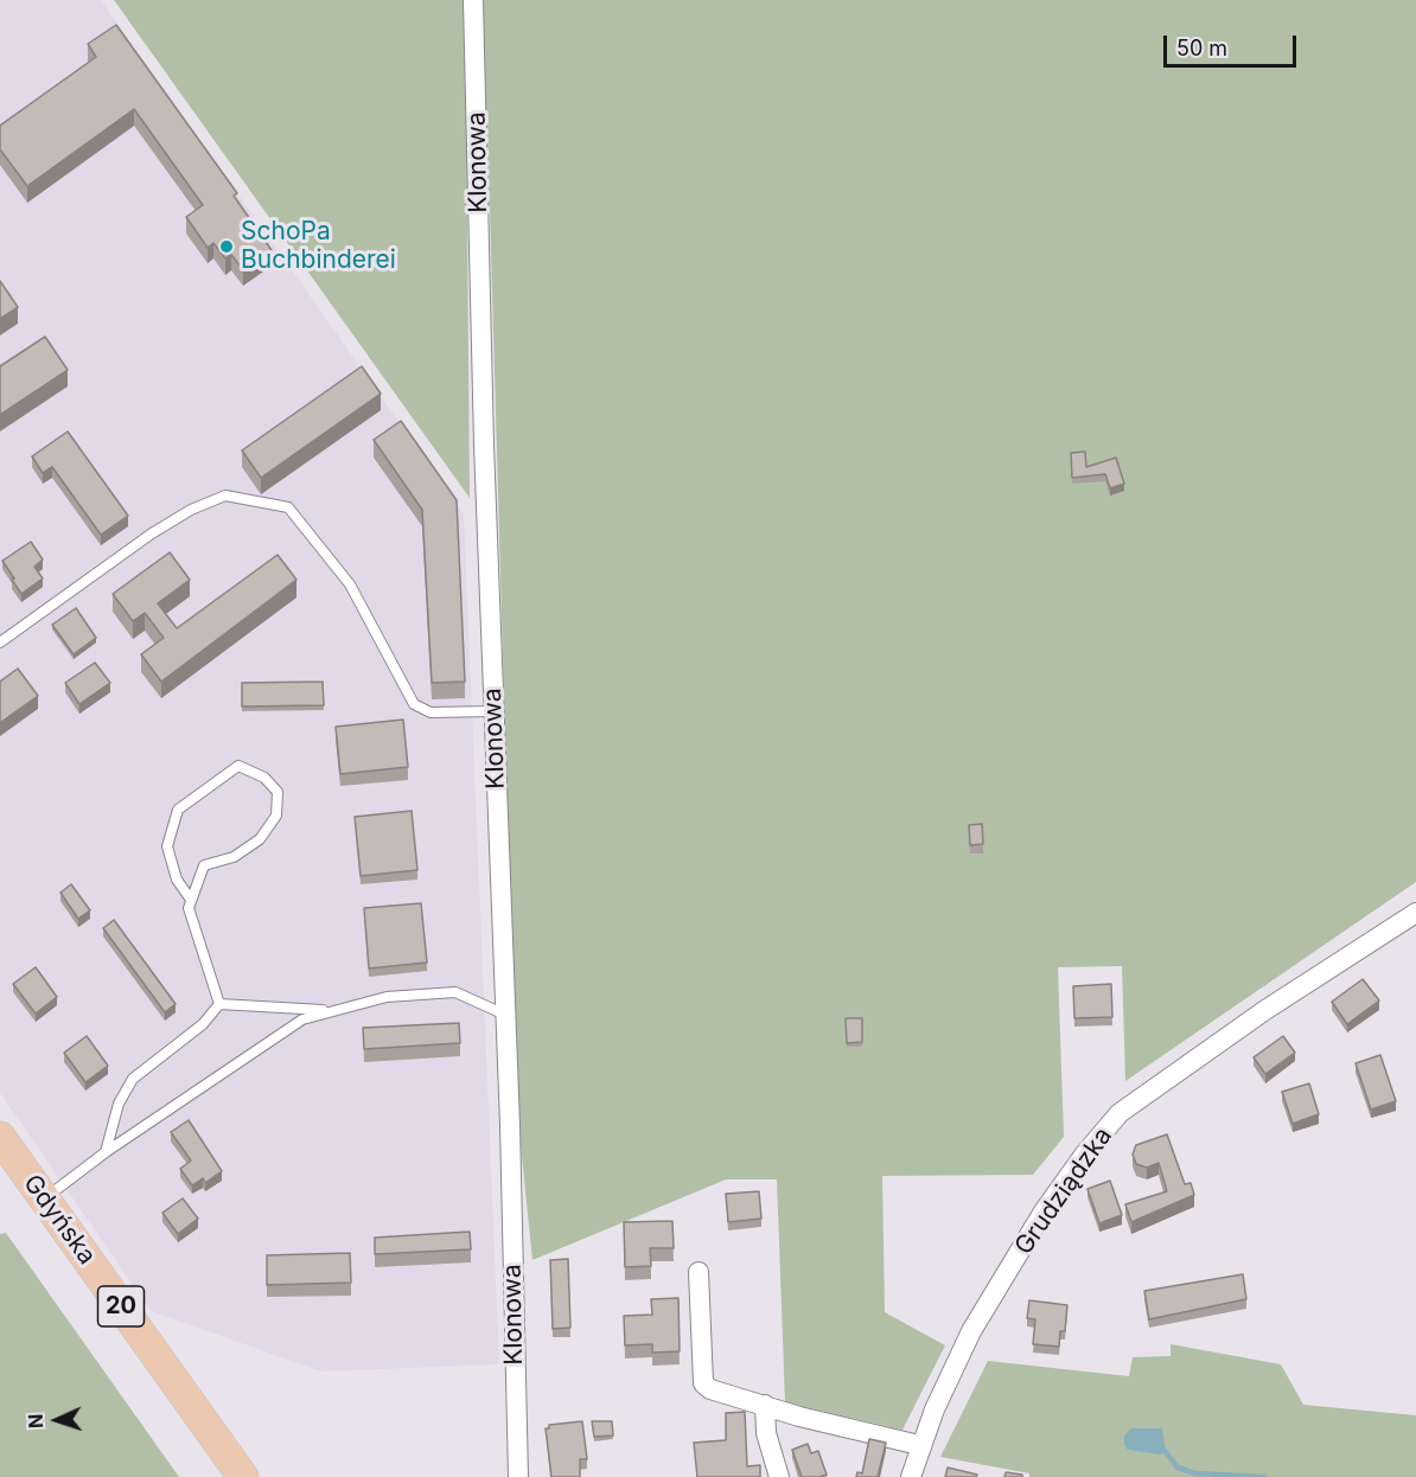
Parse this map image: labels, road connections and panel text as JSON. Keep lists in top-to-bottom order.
{
  "streets": {
    "main road": ["Gdyńska", "20"],
    "street": ["Klonowa", "Grudziądzka"]
  },
  "places": ["SchoPa Buchbinderei"],
  "scale_bar": "50 m",
  "north": "left"
}
